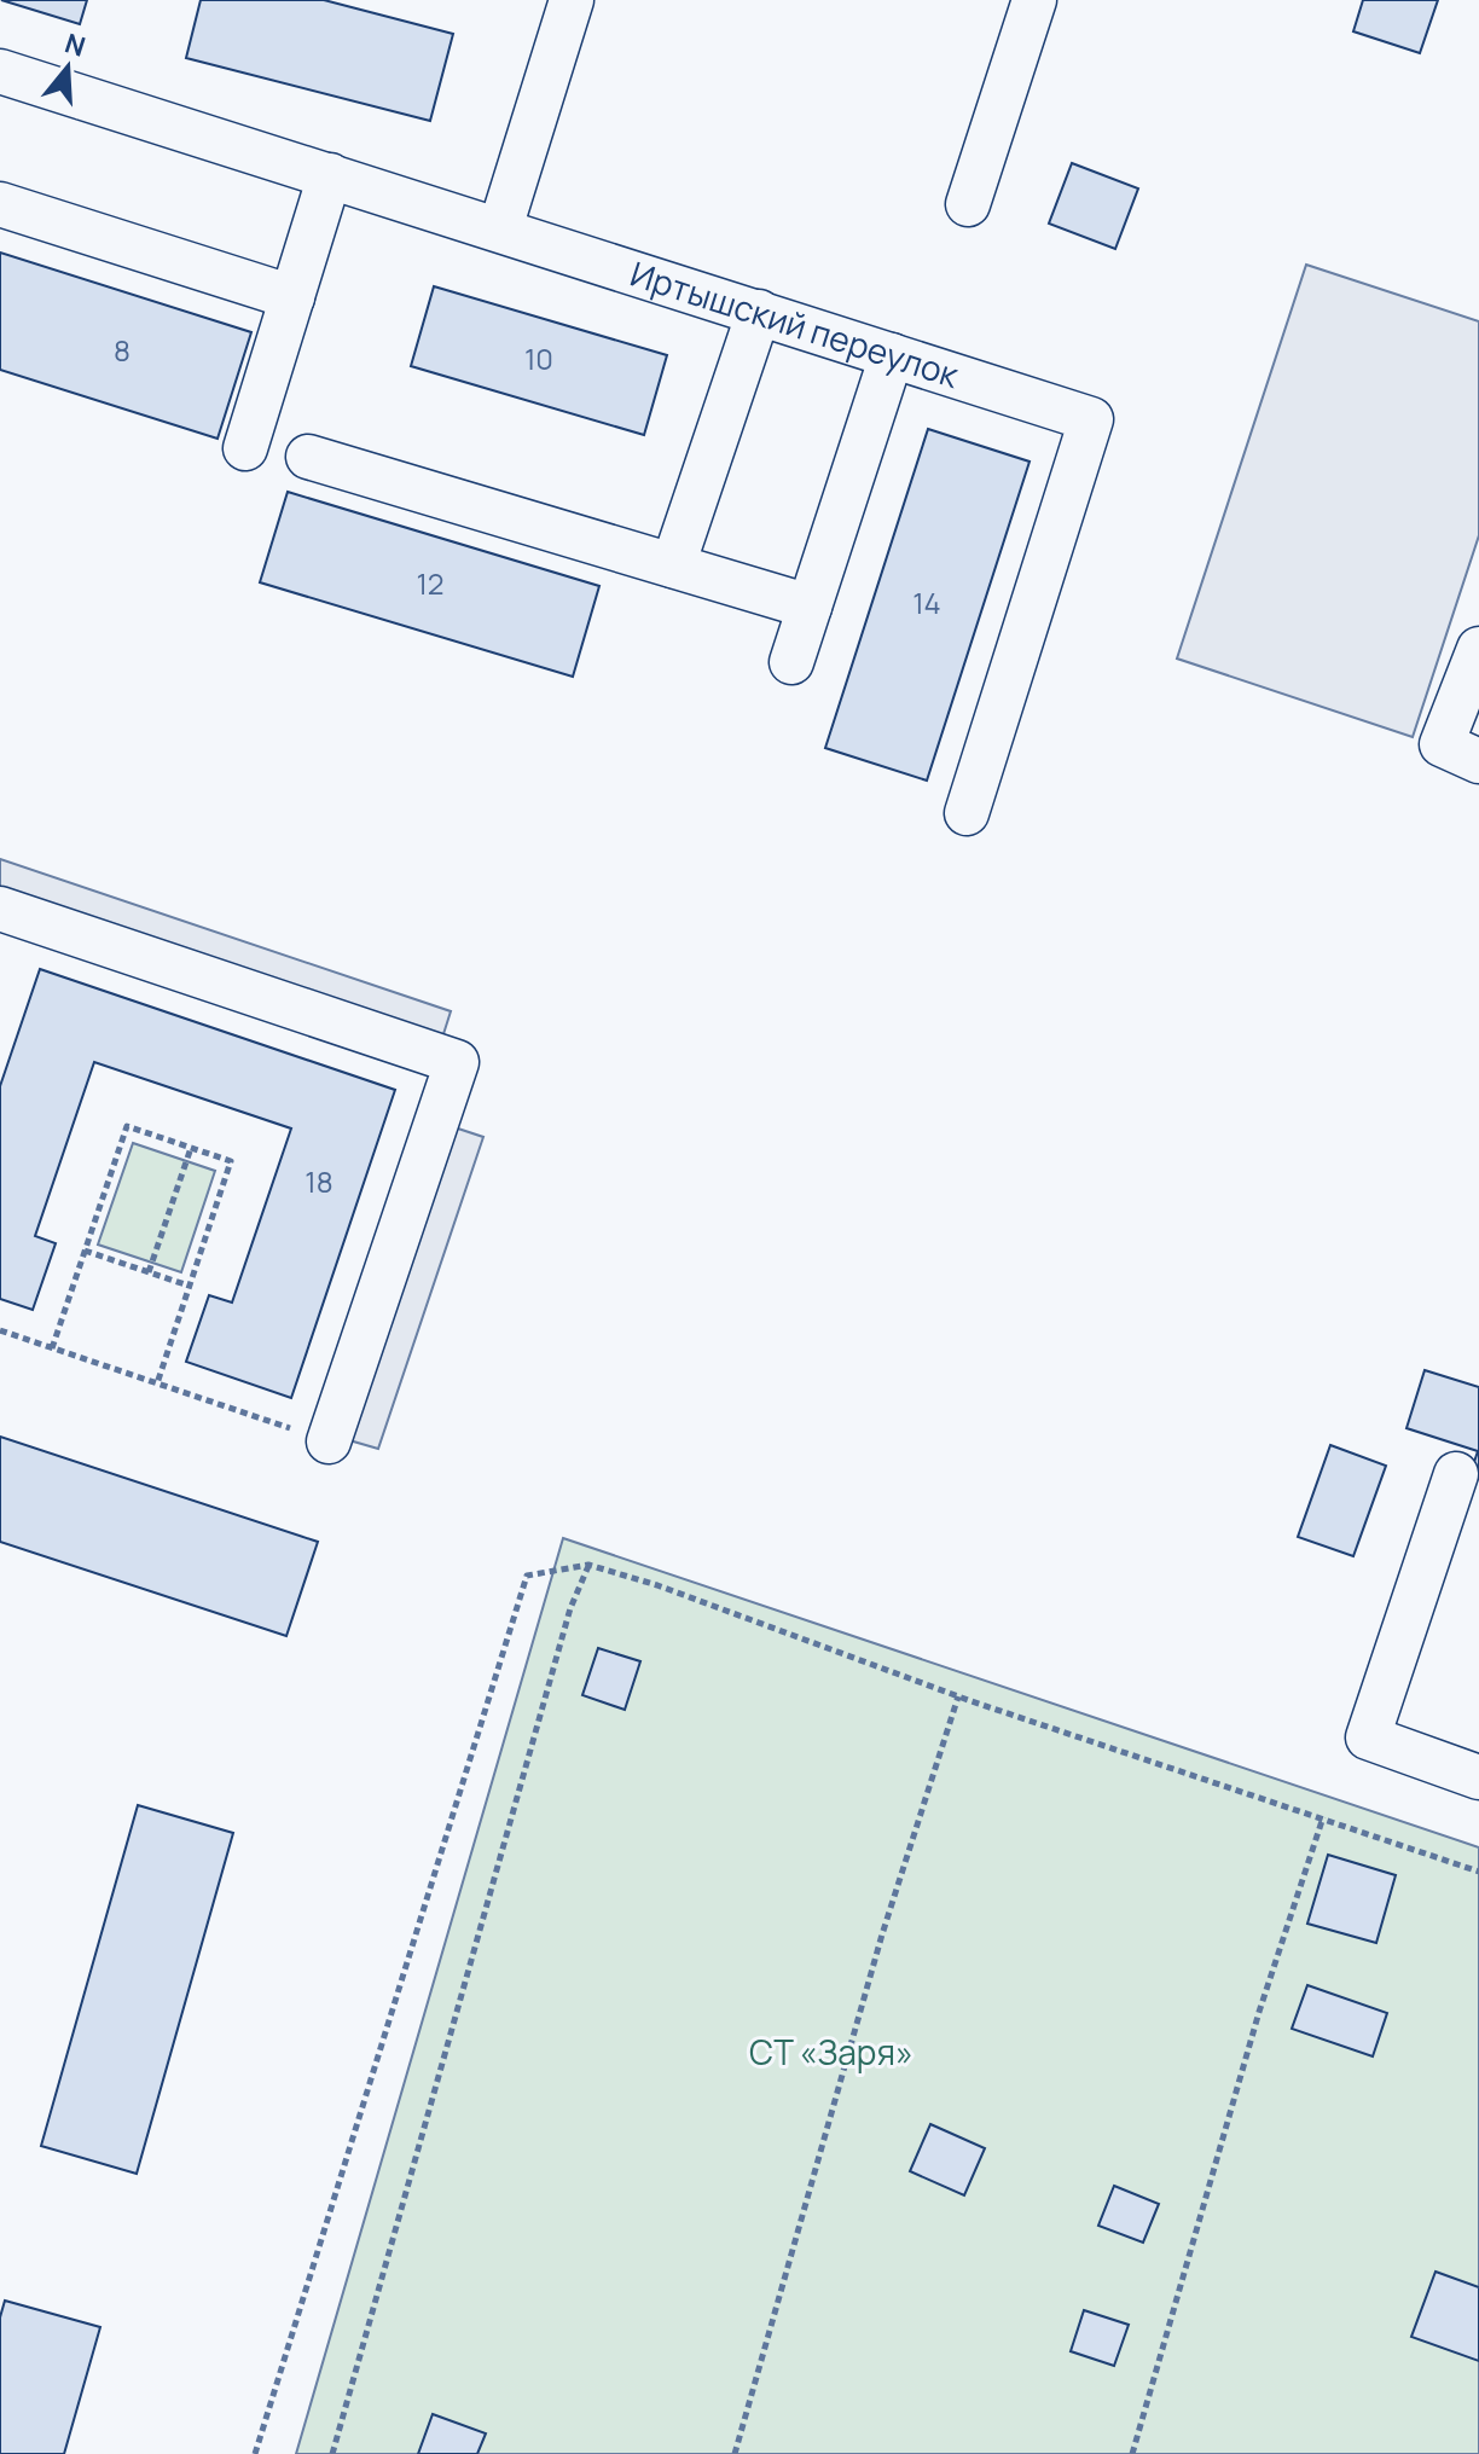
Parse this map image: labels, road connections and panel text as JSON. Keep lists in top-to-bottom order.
{
  "streets": {
    "street": ["Иртышский переулок"]
  },
  "parks": ["СТ «Заря»"],
  "house_numbers": [
    "8",
    "10",
    "12",
    "14",
    "18"
  ],
  "north": "top"
}
